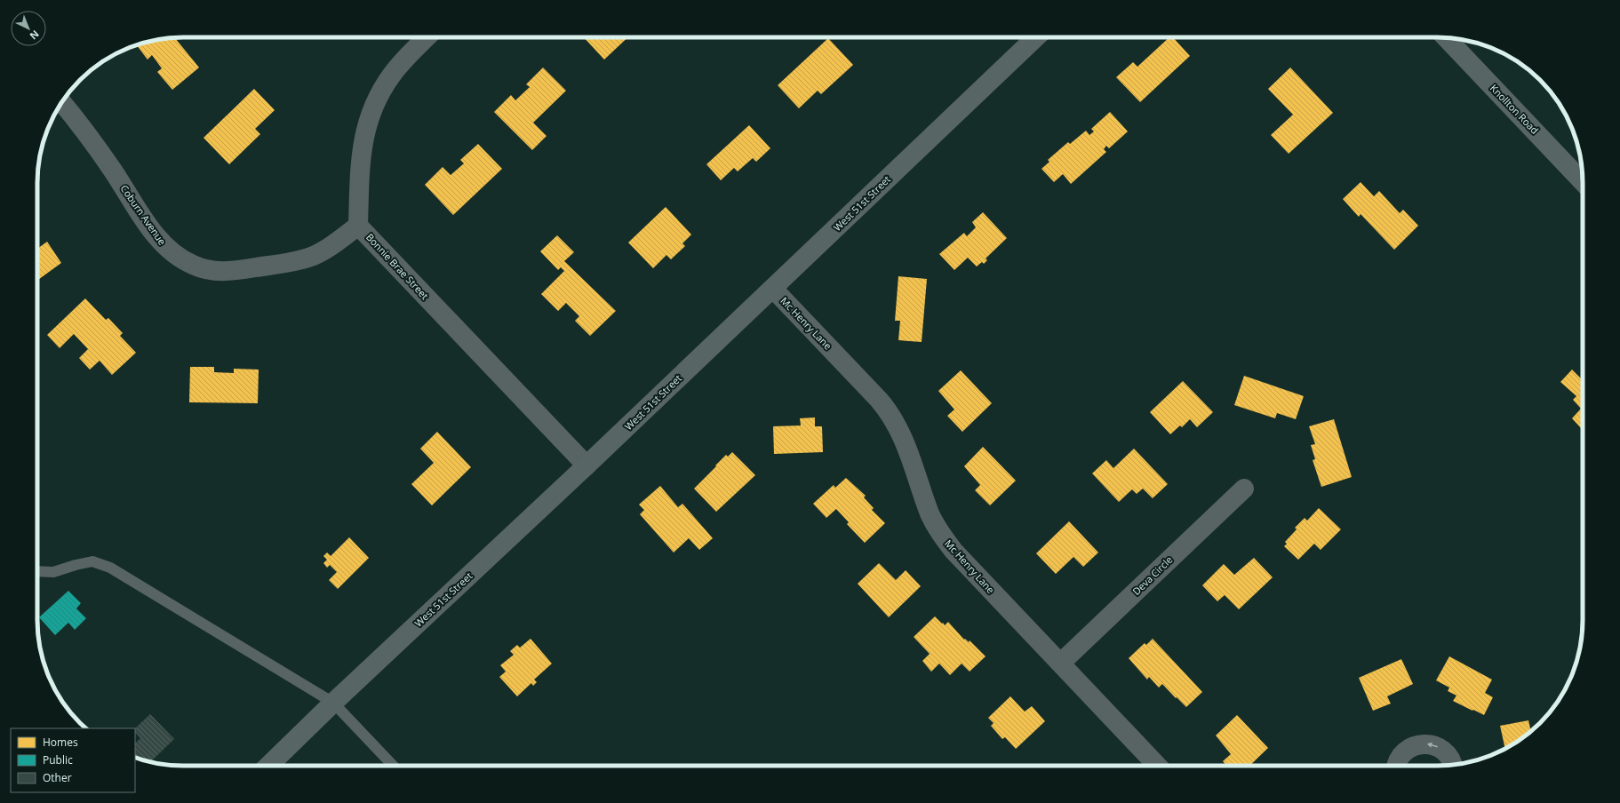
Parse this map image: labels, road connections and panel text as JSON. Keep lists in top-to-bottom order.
{
  "streets": {
    "street": [
      "Knollton Road",
      "West 51st Street",
      "Coburn Avenue",
      "Bonnie Brae Street",
      "Mc Henry Lane",
      "Deva Circle"
    ]
  },
  "crossings": [
    ["West 51st Street", "Bonnie Brae Street"],
    ["West 51st Street", "Mc Henry Lane"],
    ["Coburn Avenue", "Bonnie Brae Street"],
    ["Mc Henry Lane", "Deva Circle"]
  ],
  "legend": ["Homes", "Public", "Other"],
  "north": "bottom right"
}
